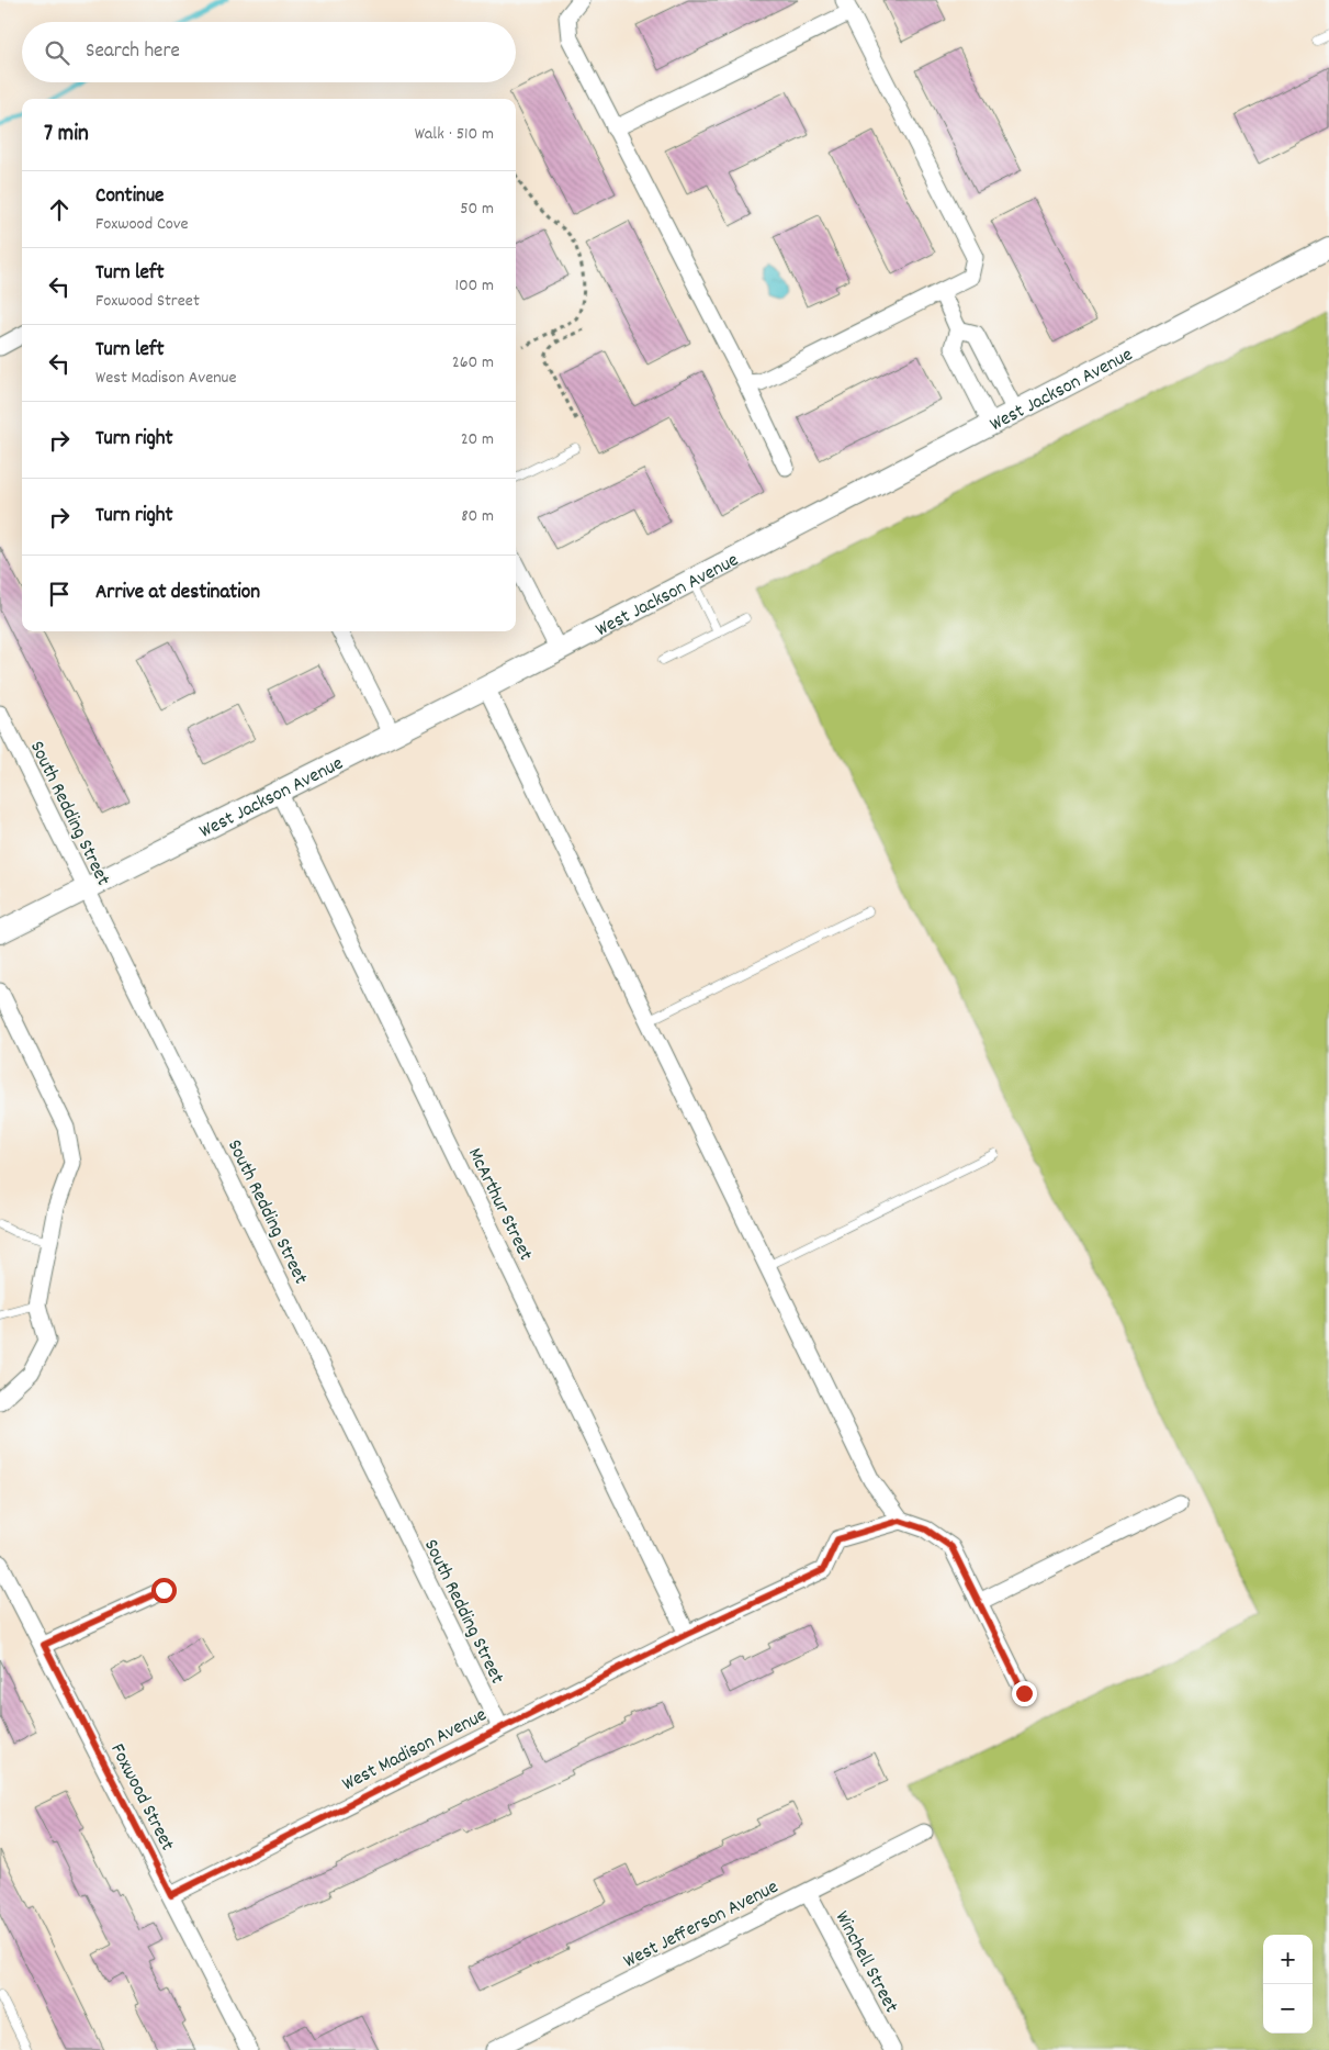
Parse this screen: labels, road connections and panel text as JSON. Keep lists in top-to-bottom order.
{
  "streets": {
    "street": [
      "West Jackson Avenue",
      "South Redding Street",
      "McArthur Street",
      "West Madison Avenue",
      "Foxwood Street",
      "West Jefferson Avenue",
      "Winchell Street"
    ]
  },
  "crossings": [
    ["West Jackson Avenue", "South Redding Street"],
    ["West Jackson Avenue", "McArthur Street"],
    ["South Redding Street", "West Madison Avenue"],
    ["McArthur Street", "West Madison Avenue"],
    ["West Madison Avenue", "Foxwood Street"],
    ["West Jefferson Avenue", "Winchell Street"]
  ],
  "page": {
    "search": "Search here",
    "heading": ["7 min", "Walk · 510 m"],
    "list": [
      ["Continue", "Foxwood Cove", "50 m"],
      ["Turn left", "Foxwood Street", "100 m"],
      ["Turn left", "West Madison Avenue", "260 m"],
      ["Turn right", "20 m"],
      ["Turn right", "80 m"],
      "Arrive at destination"
    ],
    "map_buttons": ["+", "−"]
  }
}
